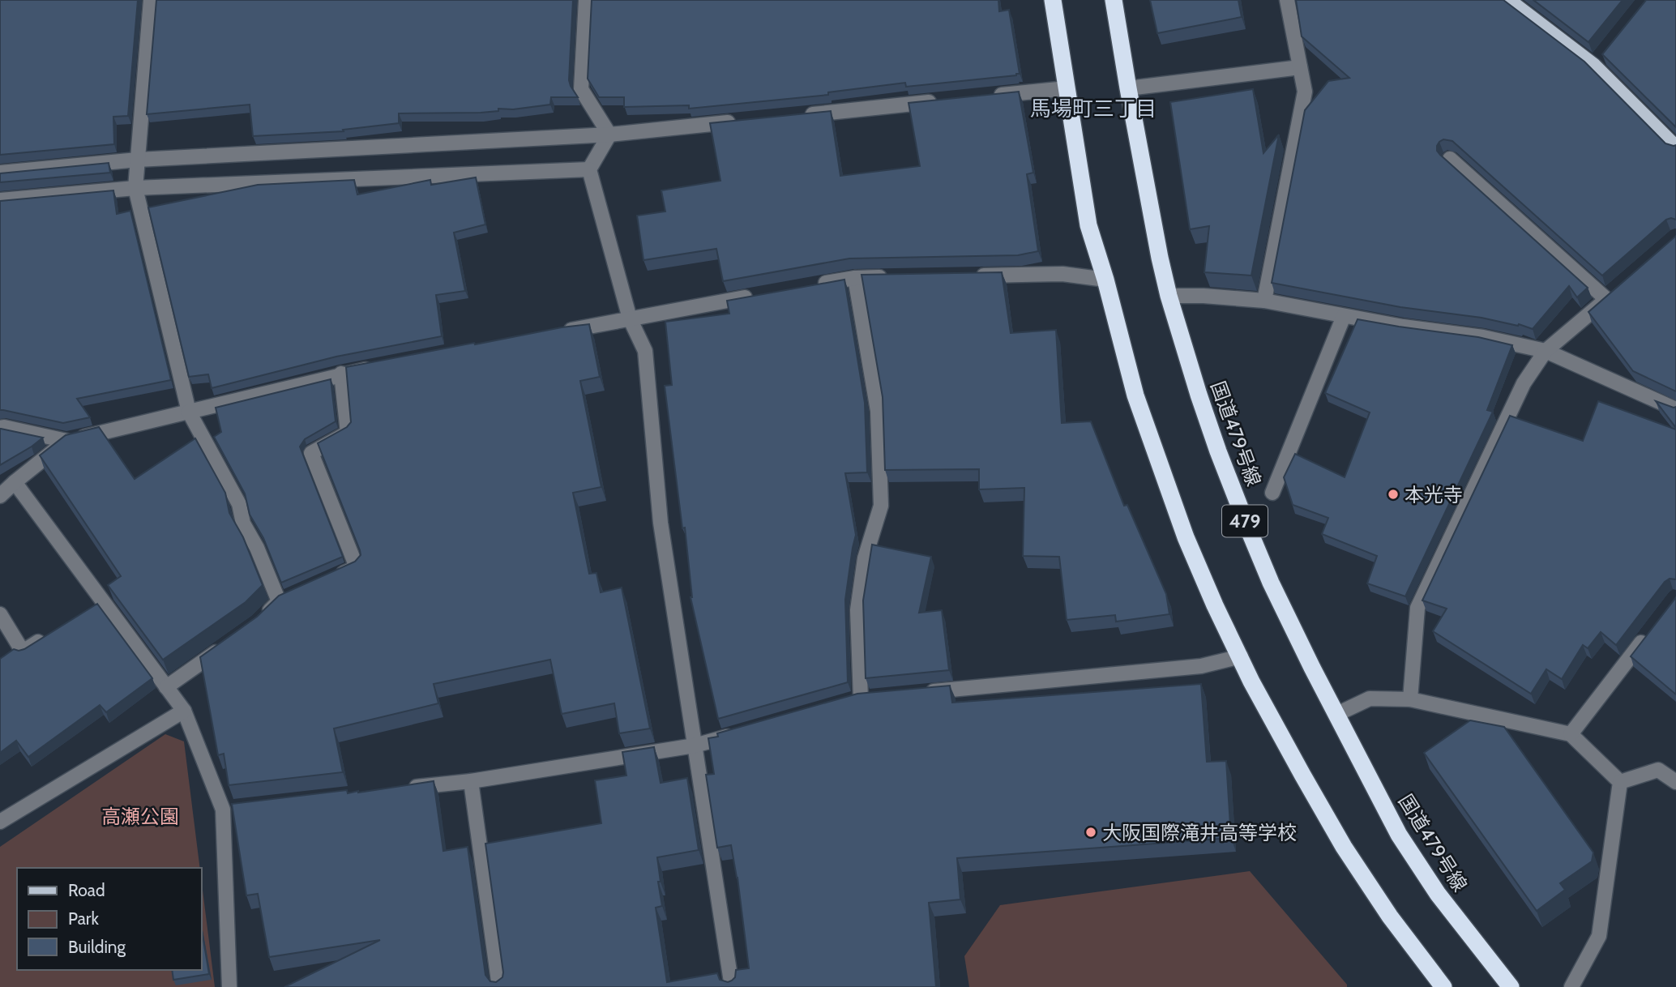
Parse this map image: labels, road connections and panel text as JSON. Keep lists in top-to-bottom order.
{
  "streets": {
    "highway": ["国道479号線", "479"]
  },
  "districts": ["馬場町三丁目"],
  "parks": ["高瀬公園"],
  "places": ["本光寺", "大阪国際滝井高等学校"],
  "legend": ["Road", "Park", "Building"]
}
